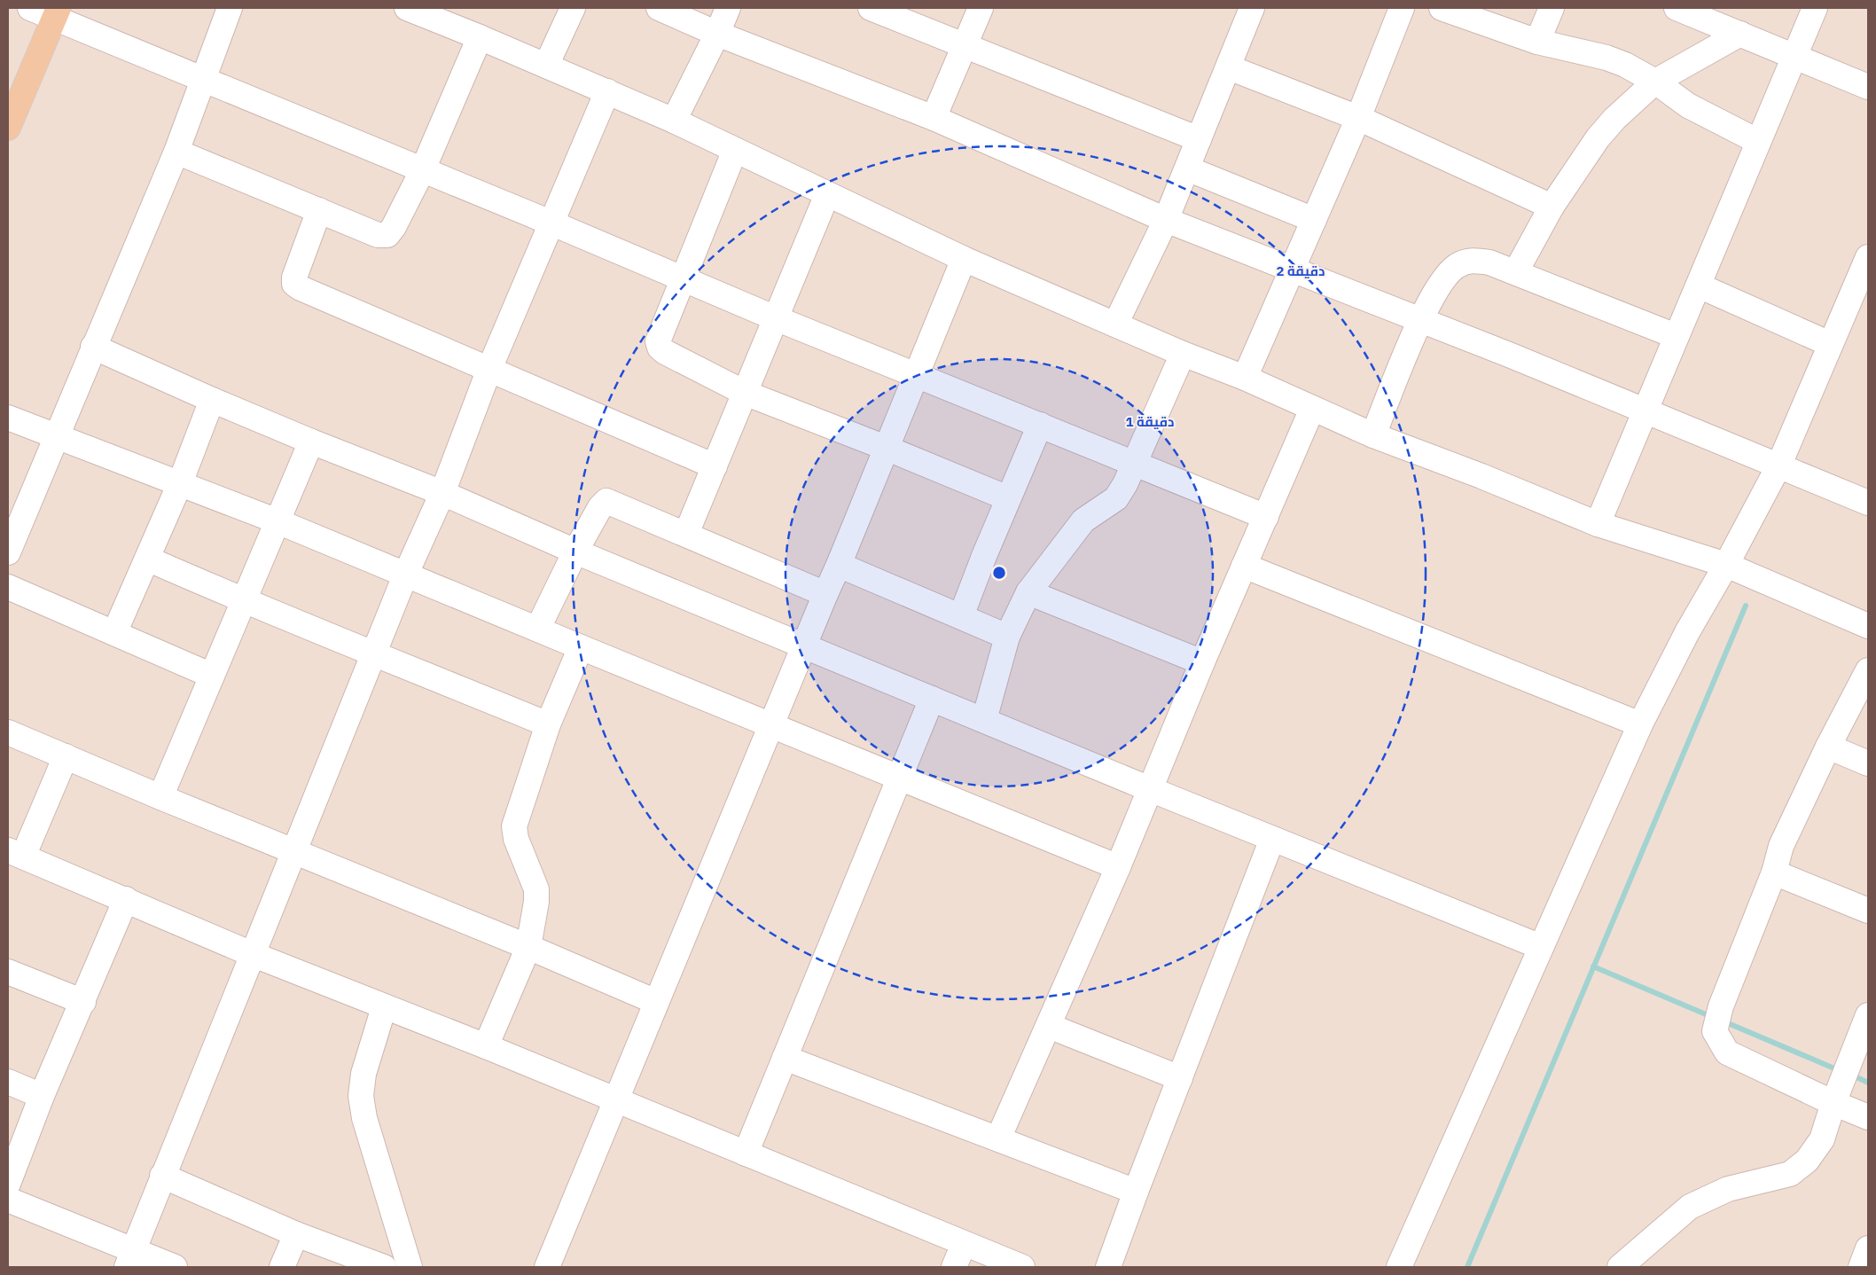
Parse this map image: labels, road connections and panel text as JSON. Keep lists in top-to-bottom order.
{
  "rings": ["2 دقيقة", "1 دقيقة"]
}
